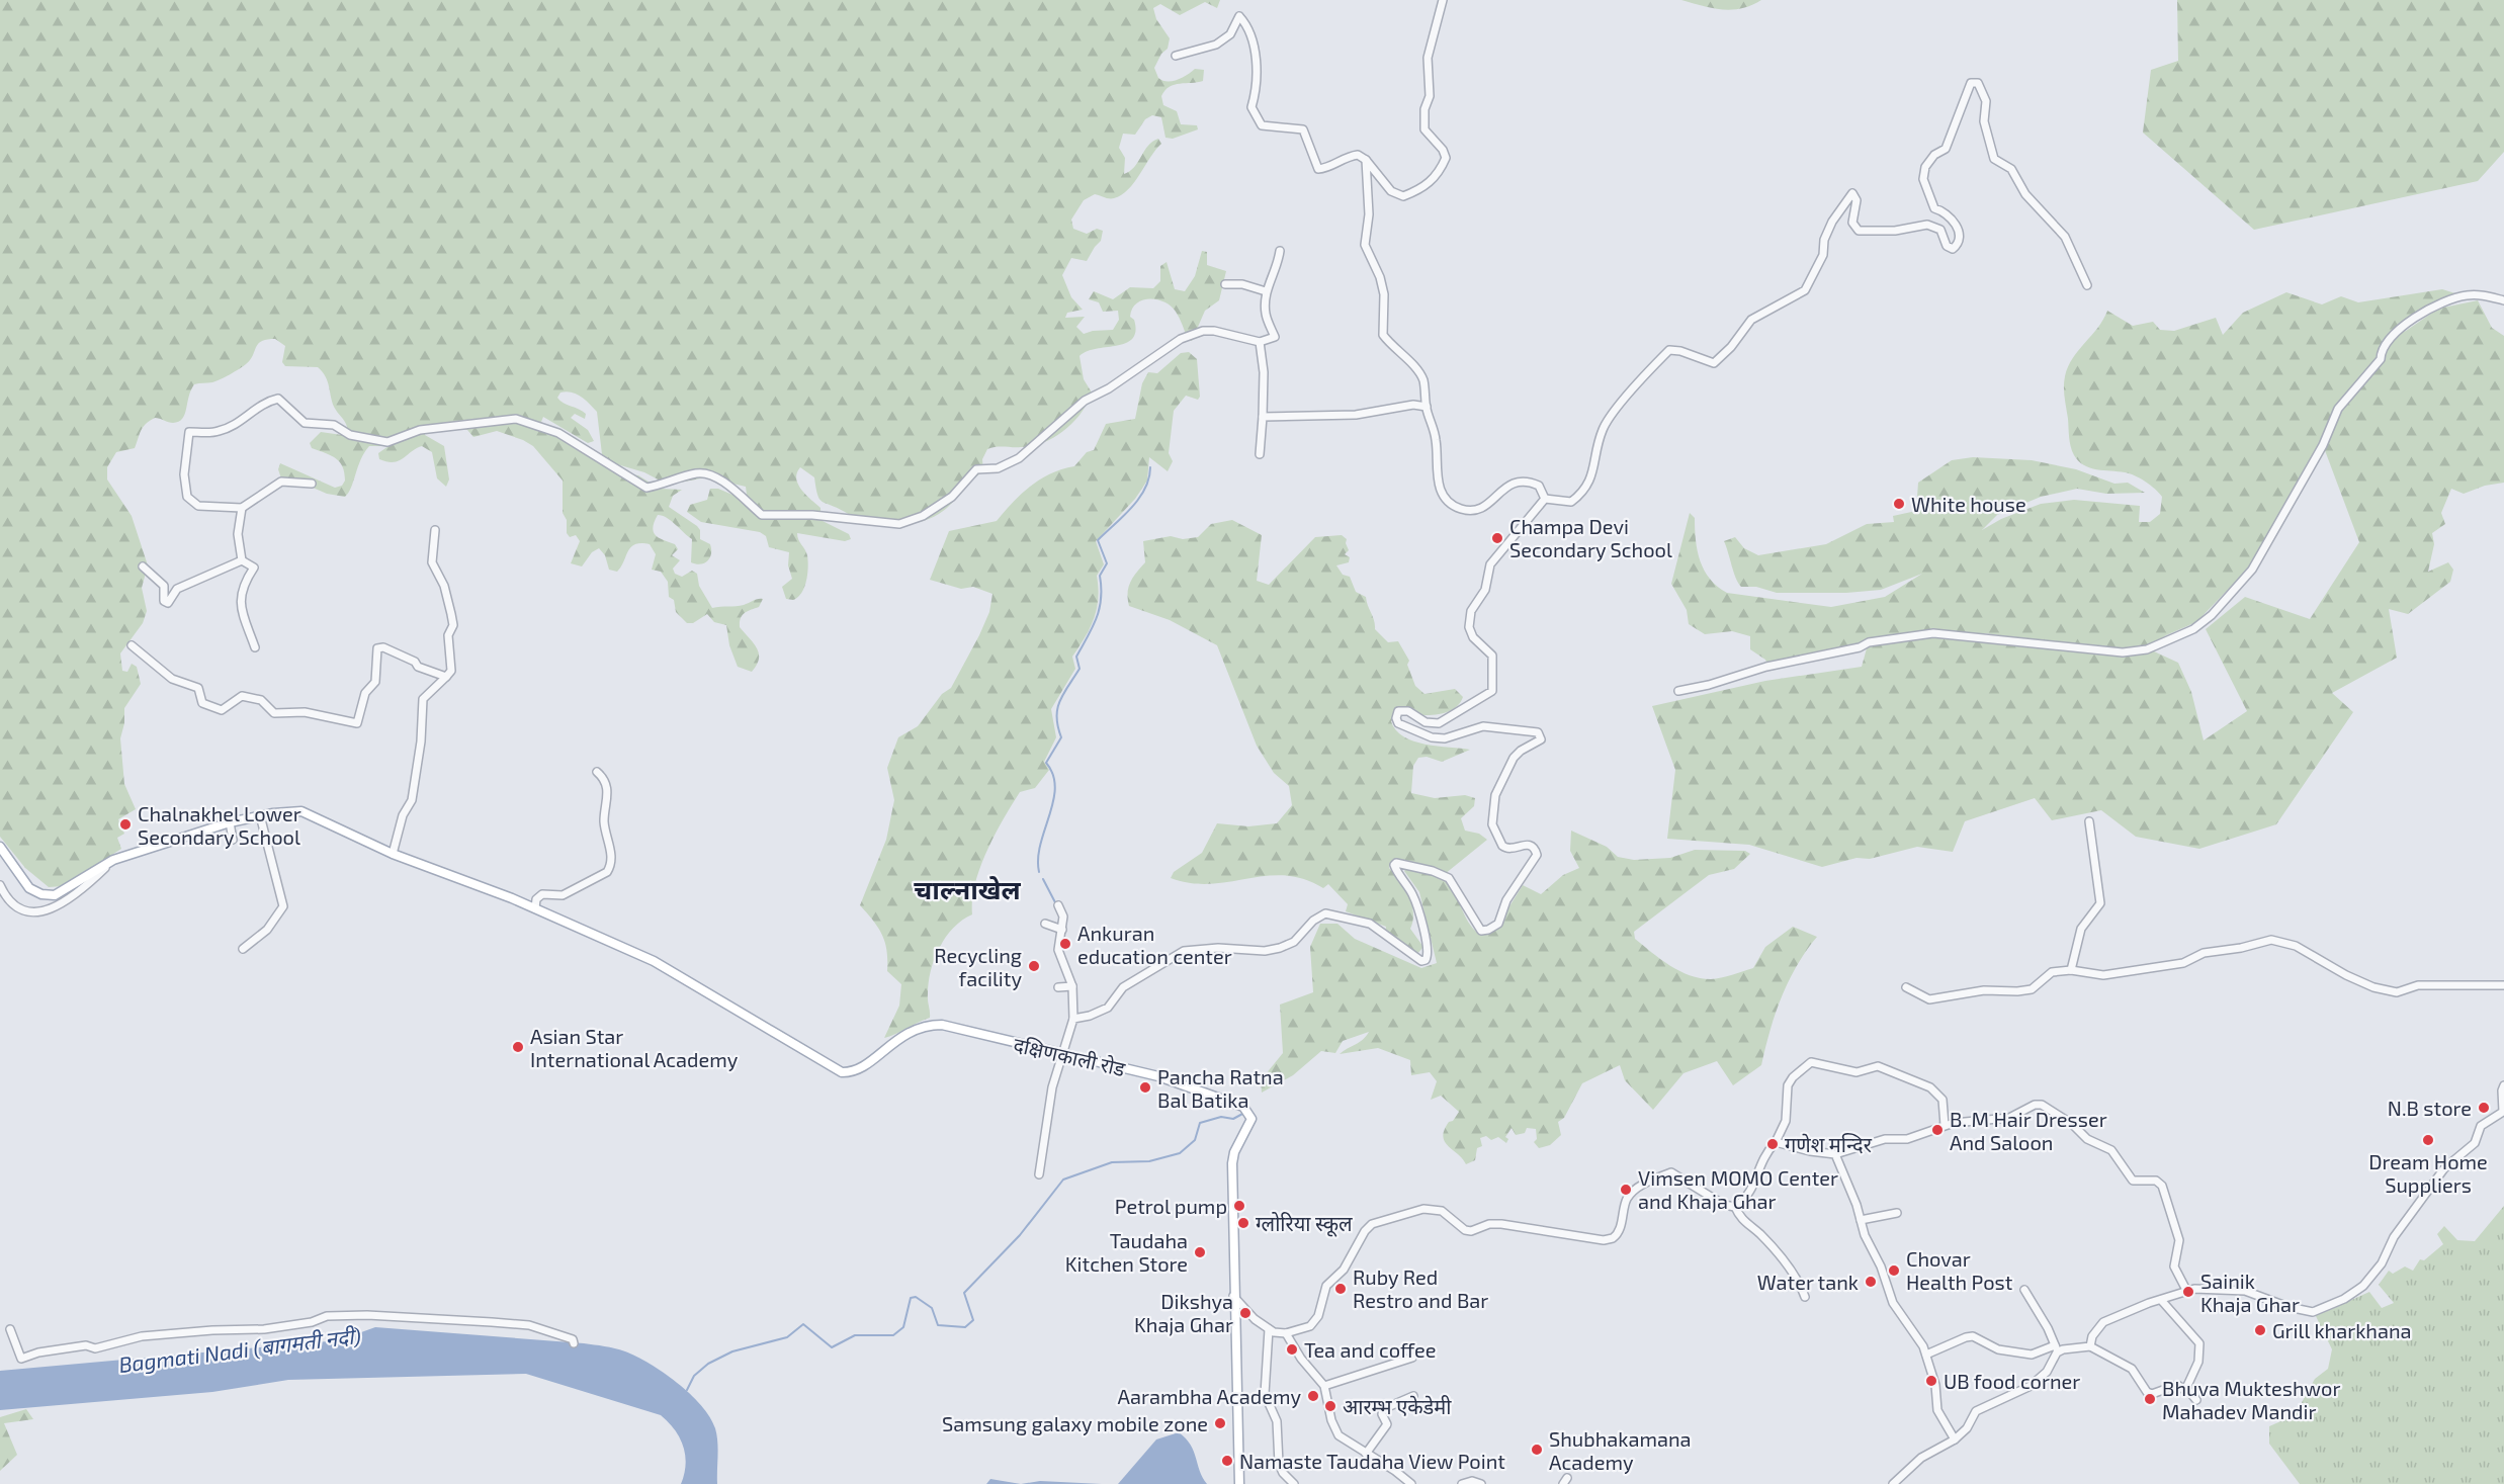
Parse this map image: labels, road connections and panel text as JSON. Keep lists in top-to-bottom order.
{
  "streets": {
    "main road": ["दक्षिणकाली रोड"]
  },
  "districts": ["चाल्नाखेल"],
  "water": ["Bagmati Nadi (बागमती नदी)"],
  "places": [
    "White house",
    "Champa Devi Secondary School",
    "Chalnakhel Lower Secondary School",
    "Ankuran education center",
    "Recycling facility",
    "Asian Star International Academy",
    "Pancha Ratna Bal Batika",
    "N.B store",
    "B. M Hair Dresser And Saloon",
    "Dream Home Suppliers",
    "गणेश मन्दिर",
    "Vimsen MOMO Center and Khaja Ghar",
    "Petrol pump",
    "ग्लोरिया स्कूल",
    "Taudaha Kitchen Store",
    "Chovar Health Post",
    "Water tank",
    "Ruby Red Restro and Bar",
    "Sainik Khaja Ghar",
    "Dikshya Khaja Ghar",
    "Grill kharkhana",
    "Tea and coffee",
    "UB food corner",
    "Aarambha Academy",
    "Bhuva Mukteshwor Mahadev Mandir",
    "आरम्भ एकेडेमी",
    "Samsung galaxy mobile zone",
    "Shubhakamana Academy",
    "Namaste Taudaha View Point"
  ]
}
